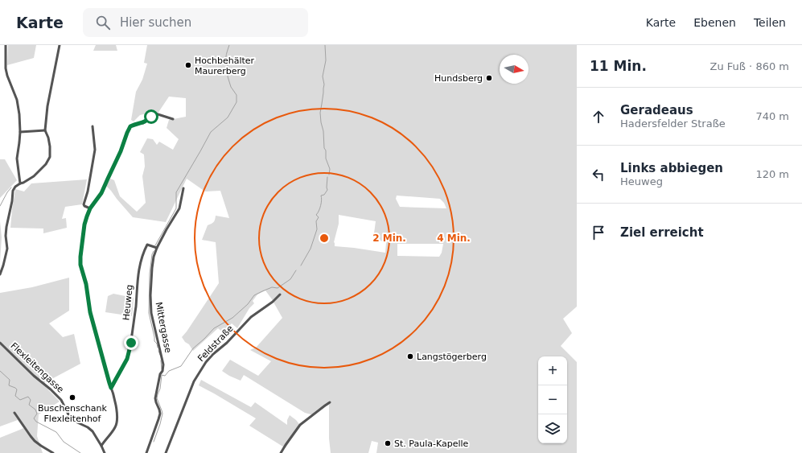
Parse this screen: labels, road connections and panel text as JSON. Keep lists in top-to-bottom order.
{
  "streets": {
    "street": [
      "Heuweg",
      "Mittergasse",
      "Feldstraße",
      "Flexleitengasse"
    ]
  },
  "crossings": [
    ["Heuweg", "Mittergasse"]
  ],
  "places": [
    "Hochbehälter Maurerberg",
    "Hundsberg",
    "Langstögerberg",
    "Buschenschank Flexleitenhof",
    "St. Paula-Kapelle"
  ],
  "north": "right",
  "page": {
    "header": "Karte",
    "search": "Hier suchen",
    "nav": ["Karte", "Ebenen", "Teilen"],
    "heading": ["11 Min.", "Zu Fuß · 860 m"],
    "list": [
      ["Geradeaus", "Hadersfelder Straße", "740 m"],
      ["Links abbiegen", "Heuweg", "120 m"],
      "Ziel erreicht"
    ],
    "map_buttons": ["+", "−"]
  },
  "rings": ["2 Min.", "4 Min."]
}
